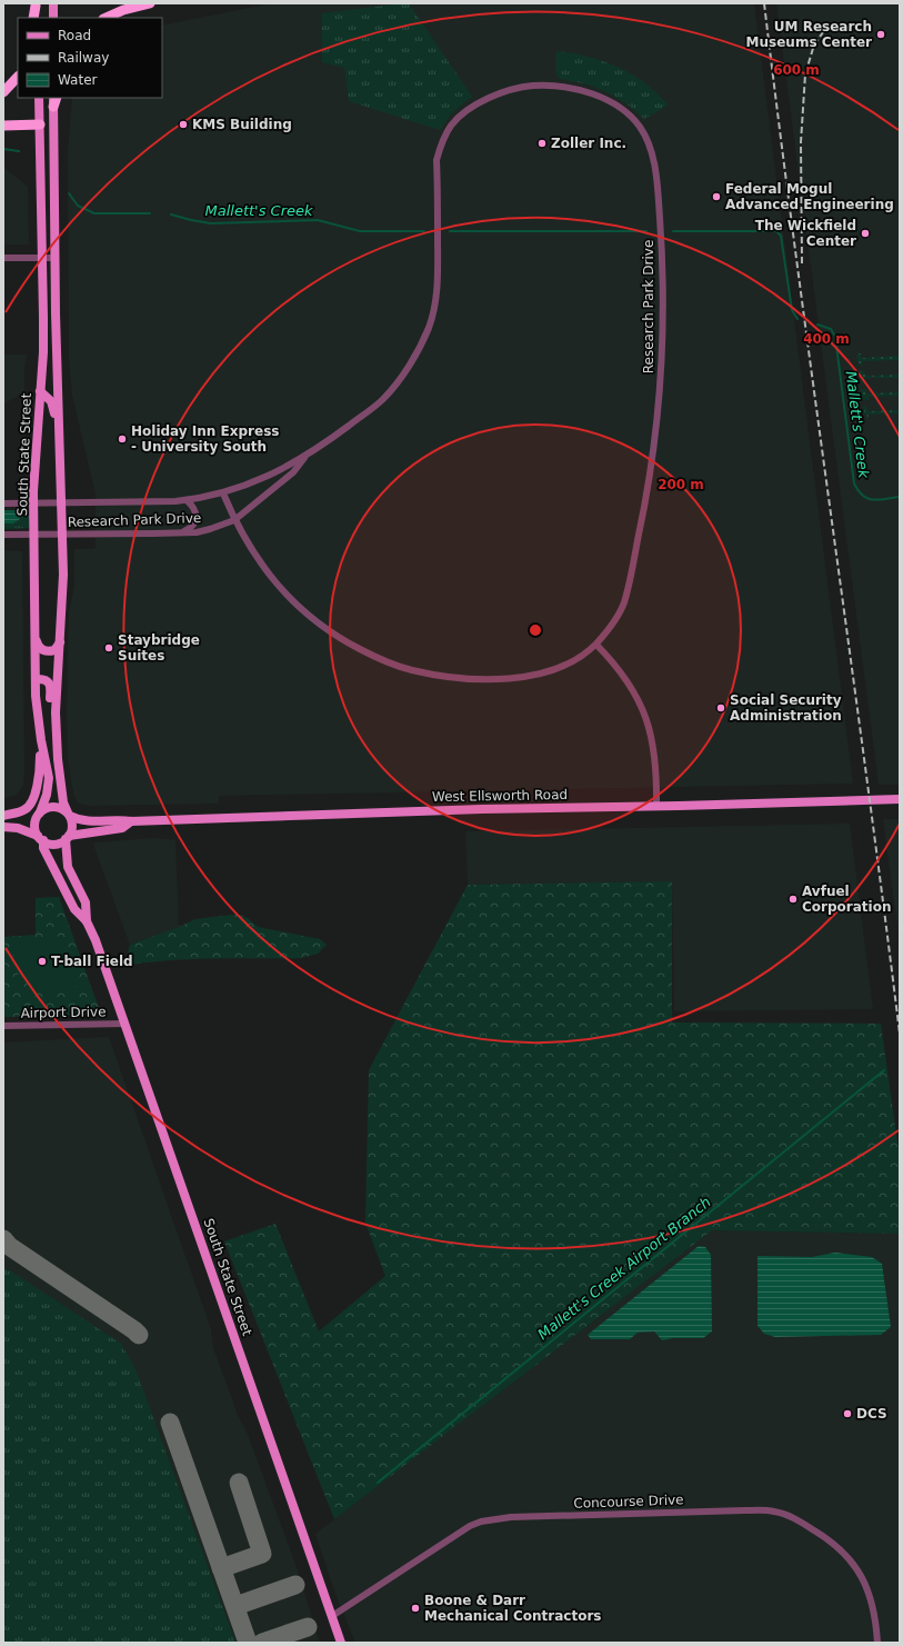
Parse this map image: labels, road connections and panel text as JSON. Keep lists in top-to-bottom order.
{
  "streets": {
    "main road": ["South State Street", "West Ellsworth Road"],
    "street": ["Research Park Drive", "Airport Drive", "Concourse Drive"]
  },
  "crossings": [
    ["Research Park Drive", "South State Street"],
    ["South State Street", "West Ellsworth Road"],
    ["South State Street", "Airport Drive"],
    ["South State Street", "Concourse Drive"]
  ],
  "water": ["Mallett's Creek", "Mallett's Creek Airport Branch"],
  "places": [
    "UM Research Museums Center",
    "KMS Building",
    "Zoller Inc.",
    "Federal Mogul Advanced Engineering",
    "The Wickfield Center",
    "Holiday Inn Express - University South",
    "Staybridge Suites",
    "Social Security Administration",
    "Avfuel Corporation",
    "T-ball Field",
    "DCS",
    "Boone & Darr Mechanical Contractors"
  ],
  "legend": ["Road", "Railway", "Water"],
  "rings": ["600 m", "400 m", "200 m"]
}
